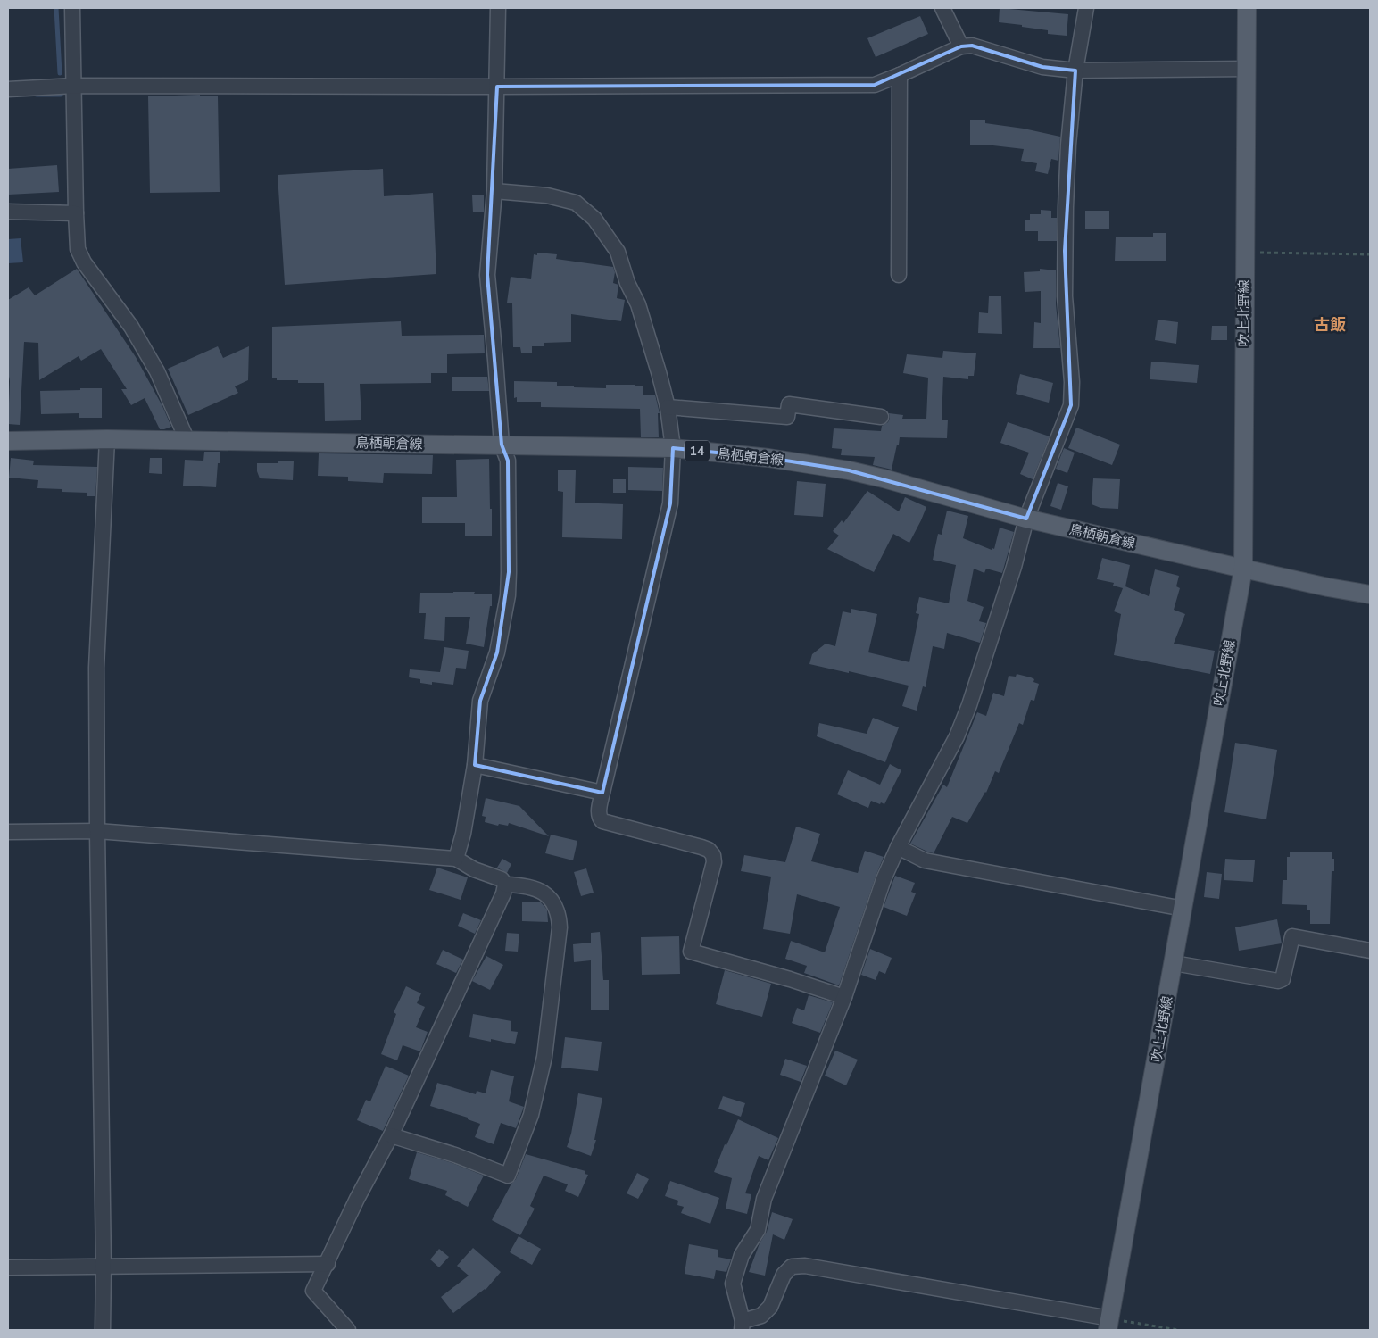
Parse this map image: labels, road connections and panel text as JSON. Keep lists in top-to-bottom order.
{
  "streets": {
    "main road": ["吹上北野線", "鳥栖朝倉線", "14"]
  },
  "crossings": [
    ["吹上北野線", "鳥栖朝倉線"]
  ],
  "districts": ["古飯"]
}
